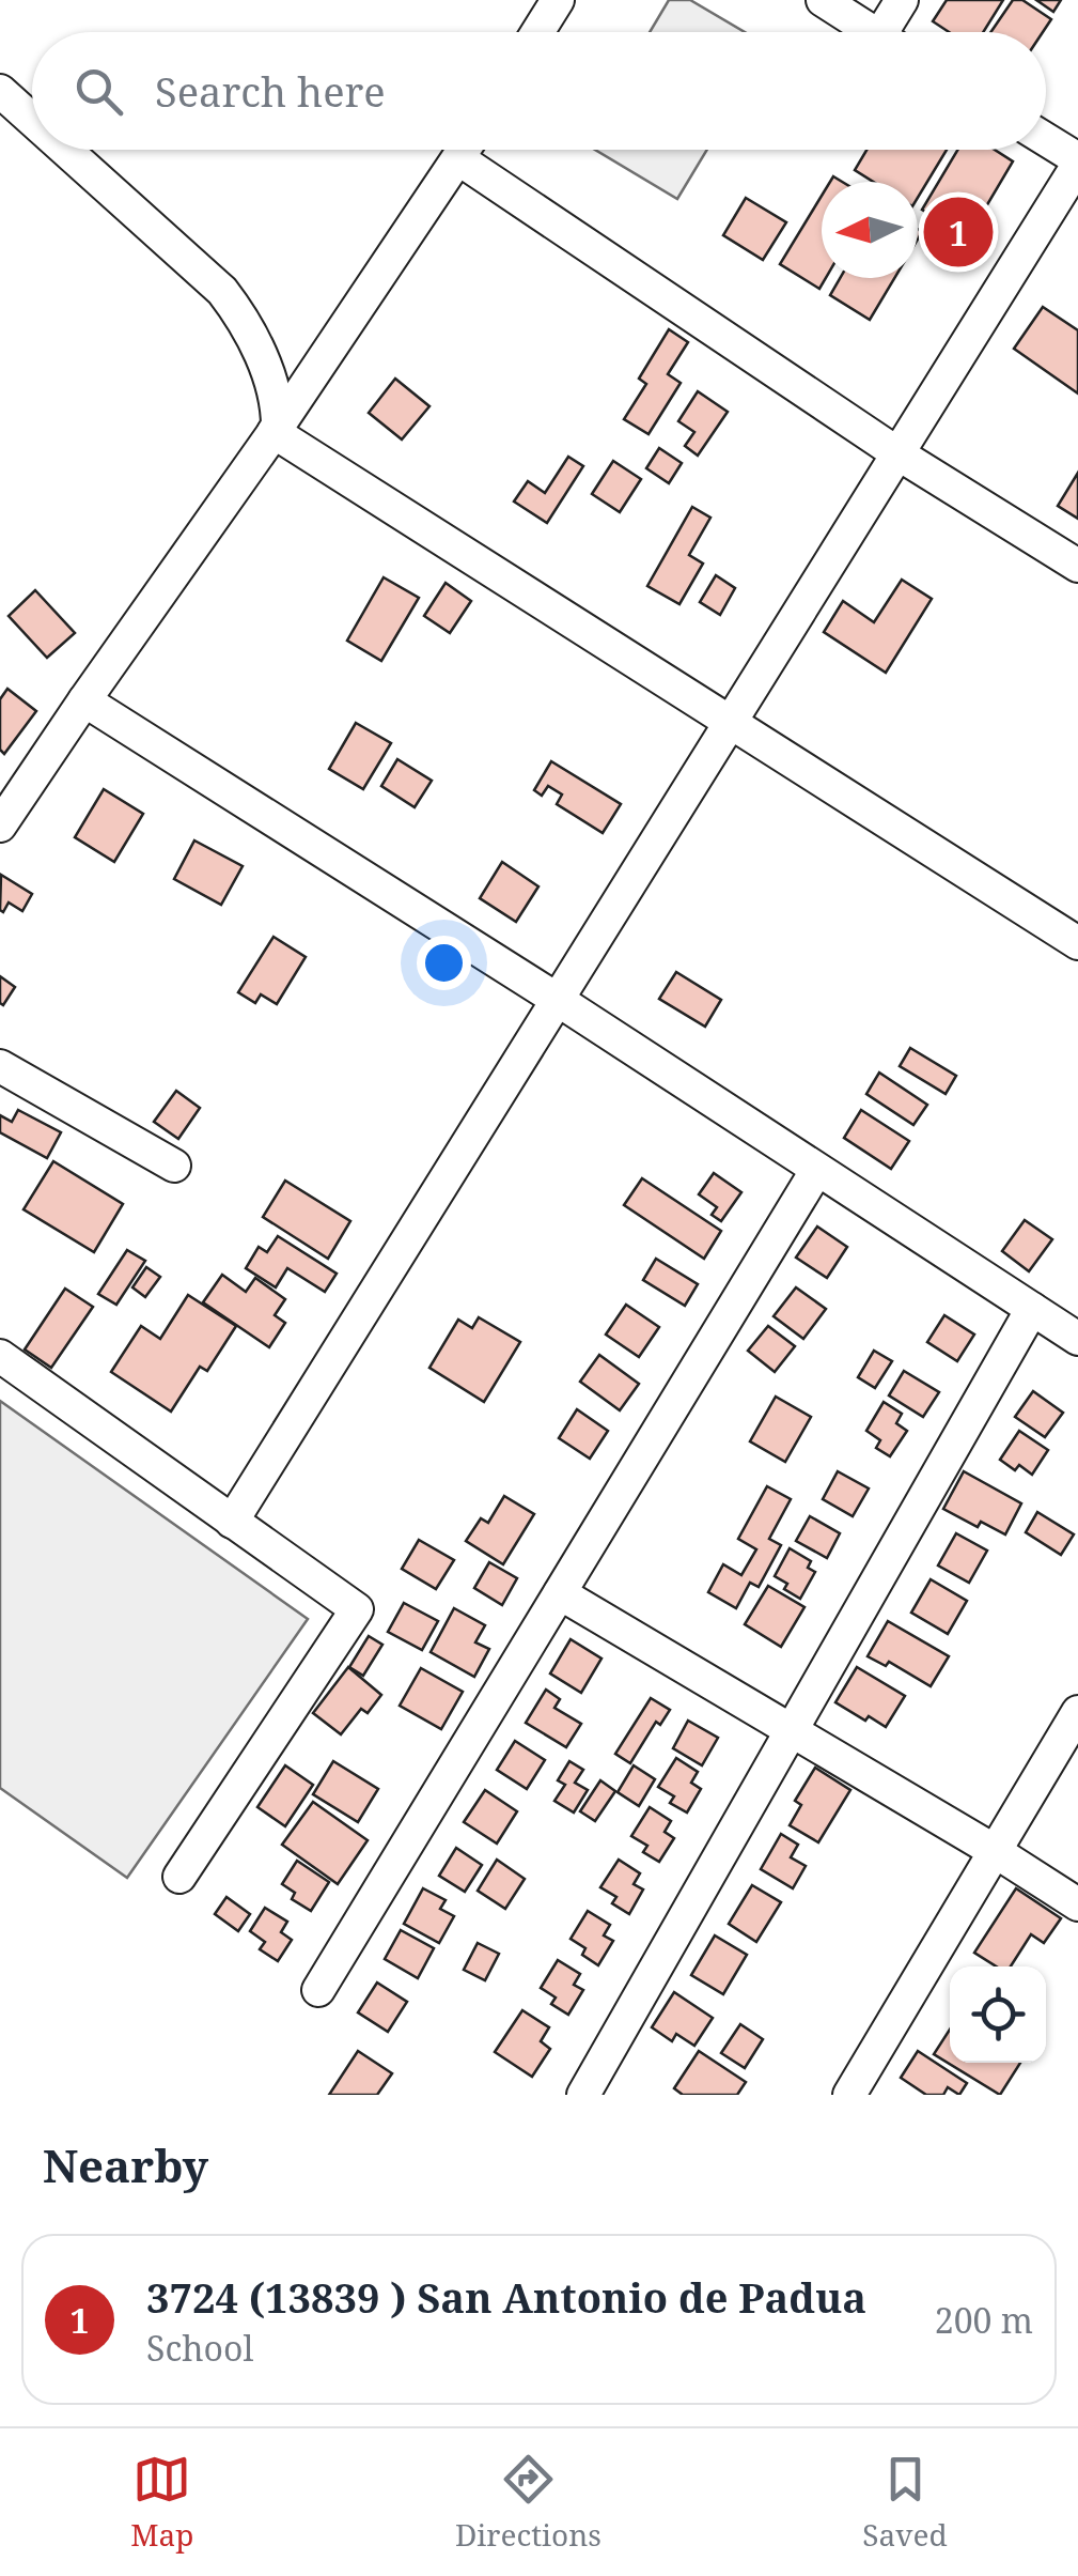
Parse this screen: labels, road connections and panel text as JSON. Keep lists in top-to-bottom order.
{
  "north": "left",
  "page": {
    "search": "Search here",
    "pins": "1",
    "heading": "Nearby",
    "list": [
      {
        "mark": "1",
        "name": "3724 (13839 ) San Antonio de Padua",
        "note": "School",
        "value": "200 m"
      }
    ],
    "nav": ["Map", "Directions", "Saved"]
  }
}
